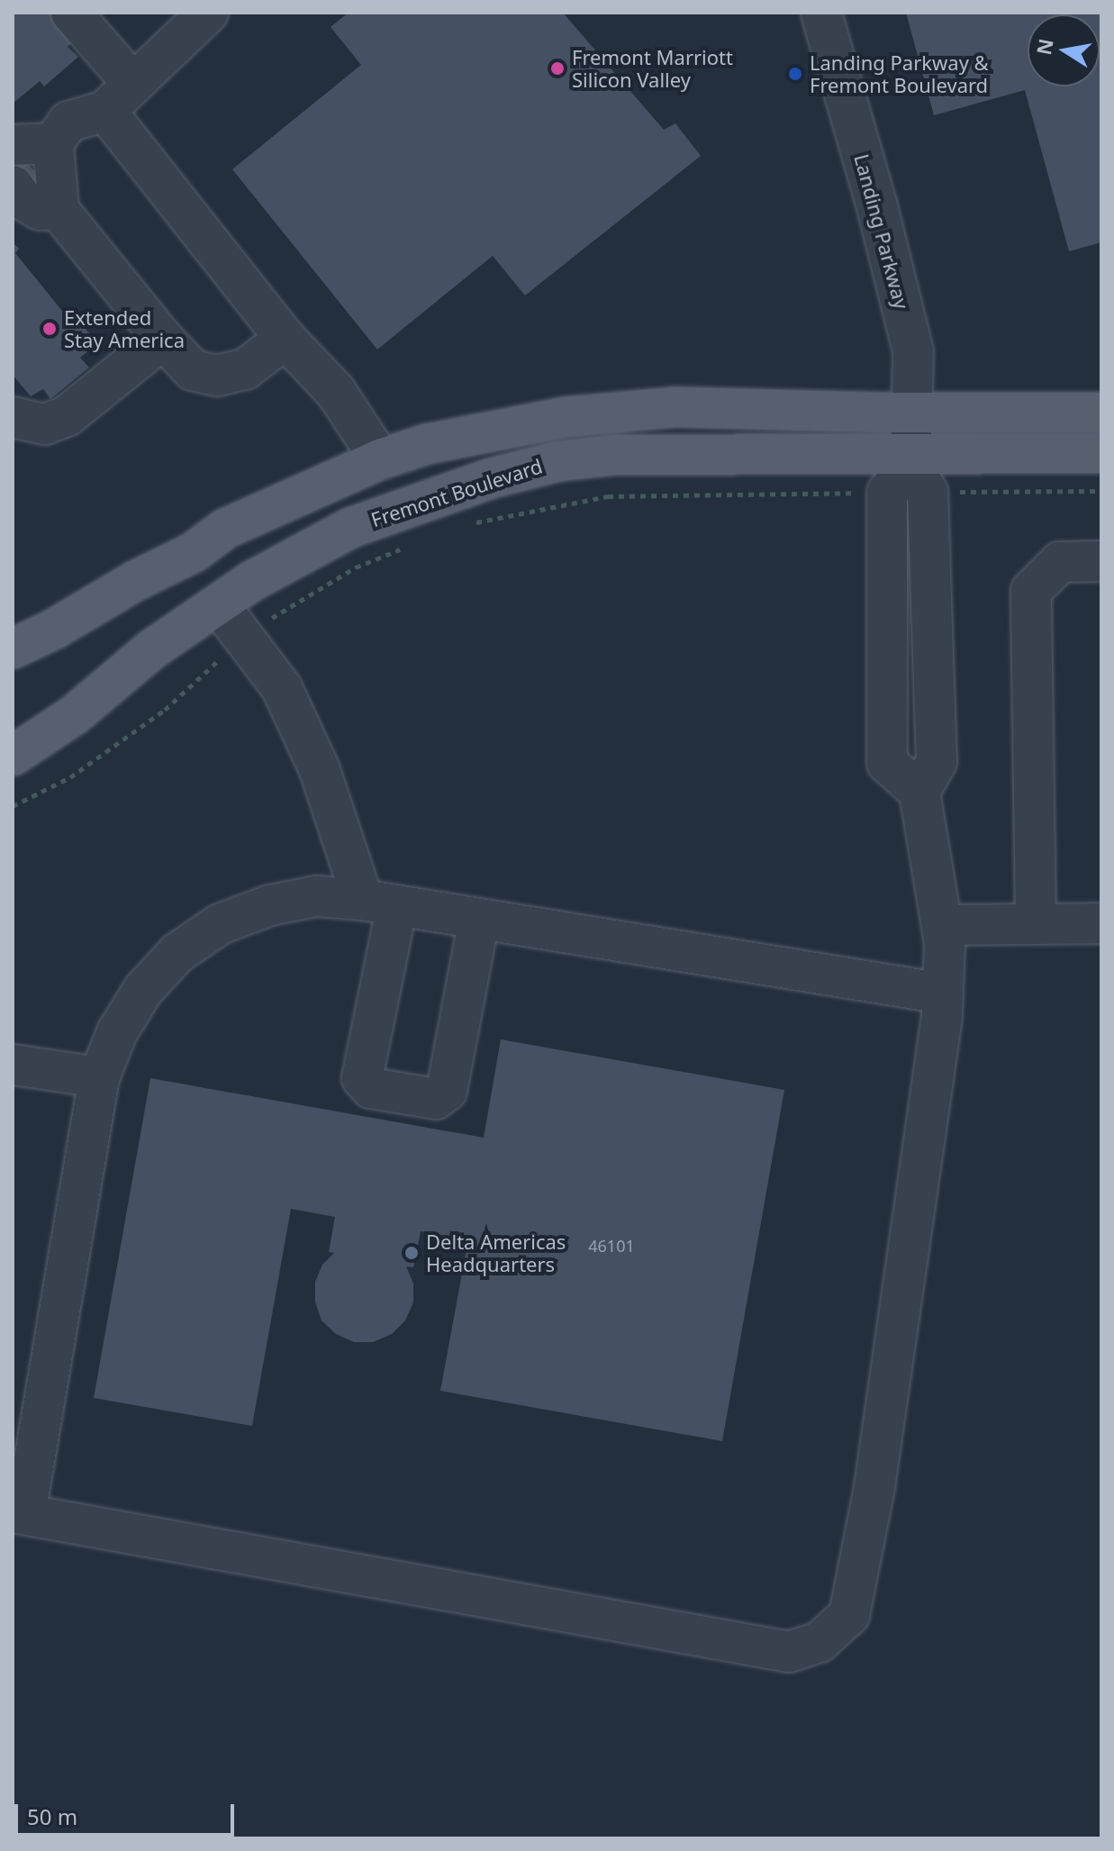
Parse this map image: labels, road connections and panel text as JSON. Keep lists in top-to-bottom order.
{
  "streets": {
    "main road": ["Fremont Boulevard"],
    "street": ["Landing Parkway"]
  },
  "crossings": [
    ["Landing Parkway", "Fremont Boulevard"]
  ],
  "places": [
    "Fremont Marriott Silicon Valley",
    "Landing Parkway & Fremont Boulevard",
    "Extended Stay America",
    "Delta Americas Headquarters"
  ],
  "house_numbers": ["46101"],
  "scale_bar": "50 m",
  "north": "left"
}
